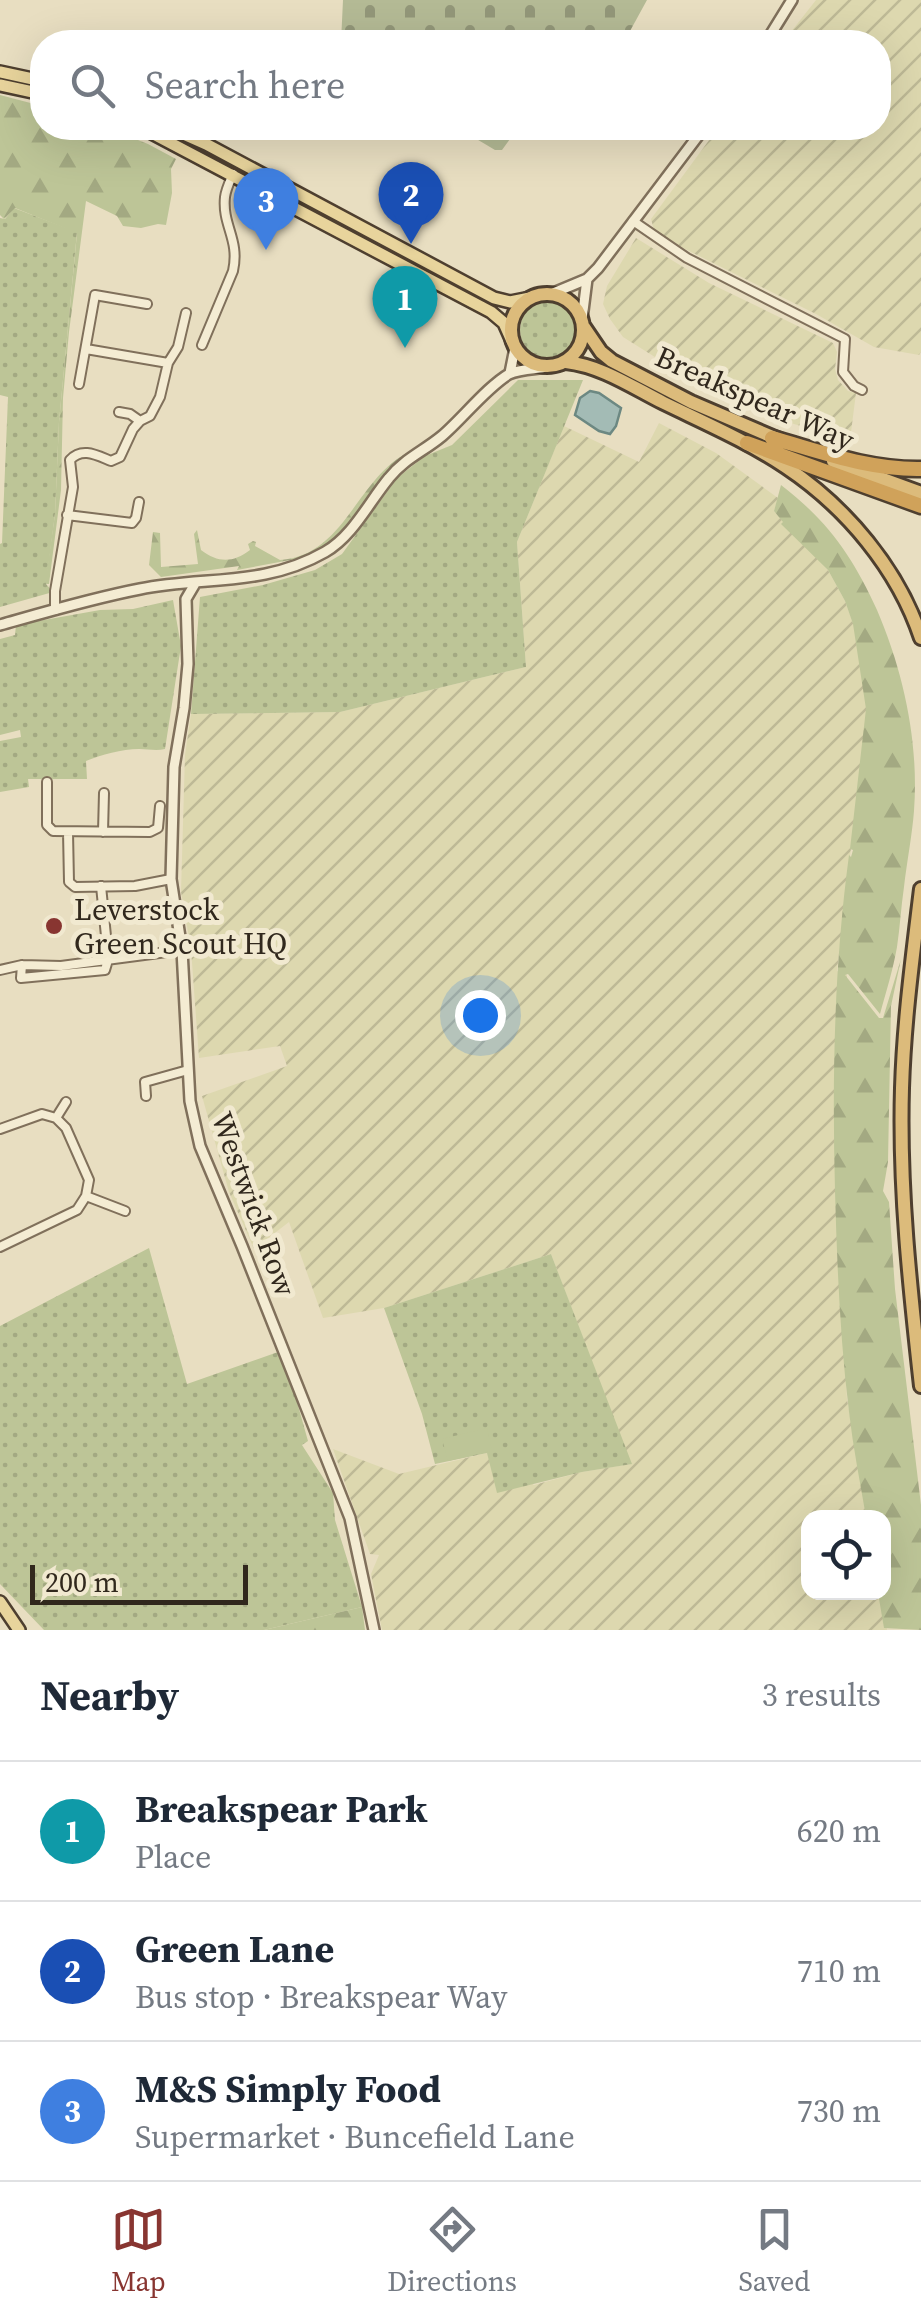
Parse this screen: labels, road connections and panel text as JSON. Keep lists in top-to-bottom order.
{
  "streets": {
    "highway": ["Breakspear Way"],
    "street": ["Westwick Row"]
  },
  "places": ["Leverstock Green Scout HQ"],
  "scale_bar": "200 m",
  "page": {
    "search": "Search here",
    "pins": ["2", "3", "1"],
    "scale": "200 m",
    "heading": ["Nearby", "3 results"],
    "list": [
      {
        "mark": "1",
        "name": "Breakspear Park",
        "note": "Place",
        "value": "620 m"
      },
      {
        "mark": "2",
        "name": "Green Lane",
        "note": "Bus stop · Breakspear Way",
        "value": "710 m"
      },
      {
        "mark": "3",
        "name": "M&S Simply Food",
        "note": "Supermarket · Buncefield Lane",
        "value": "730 m"
      }
    ],
    "nav": ["Map", "Directions", "Saved"]
  }
}
